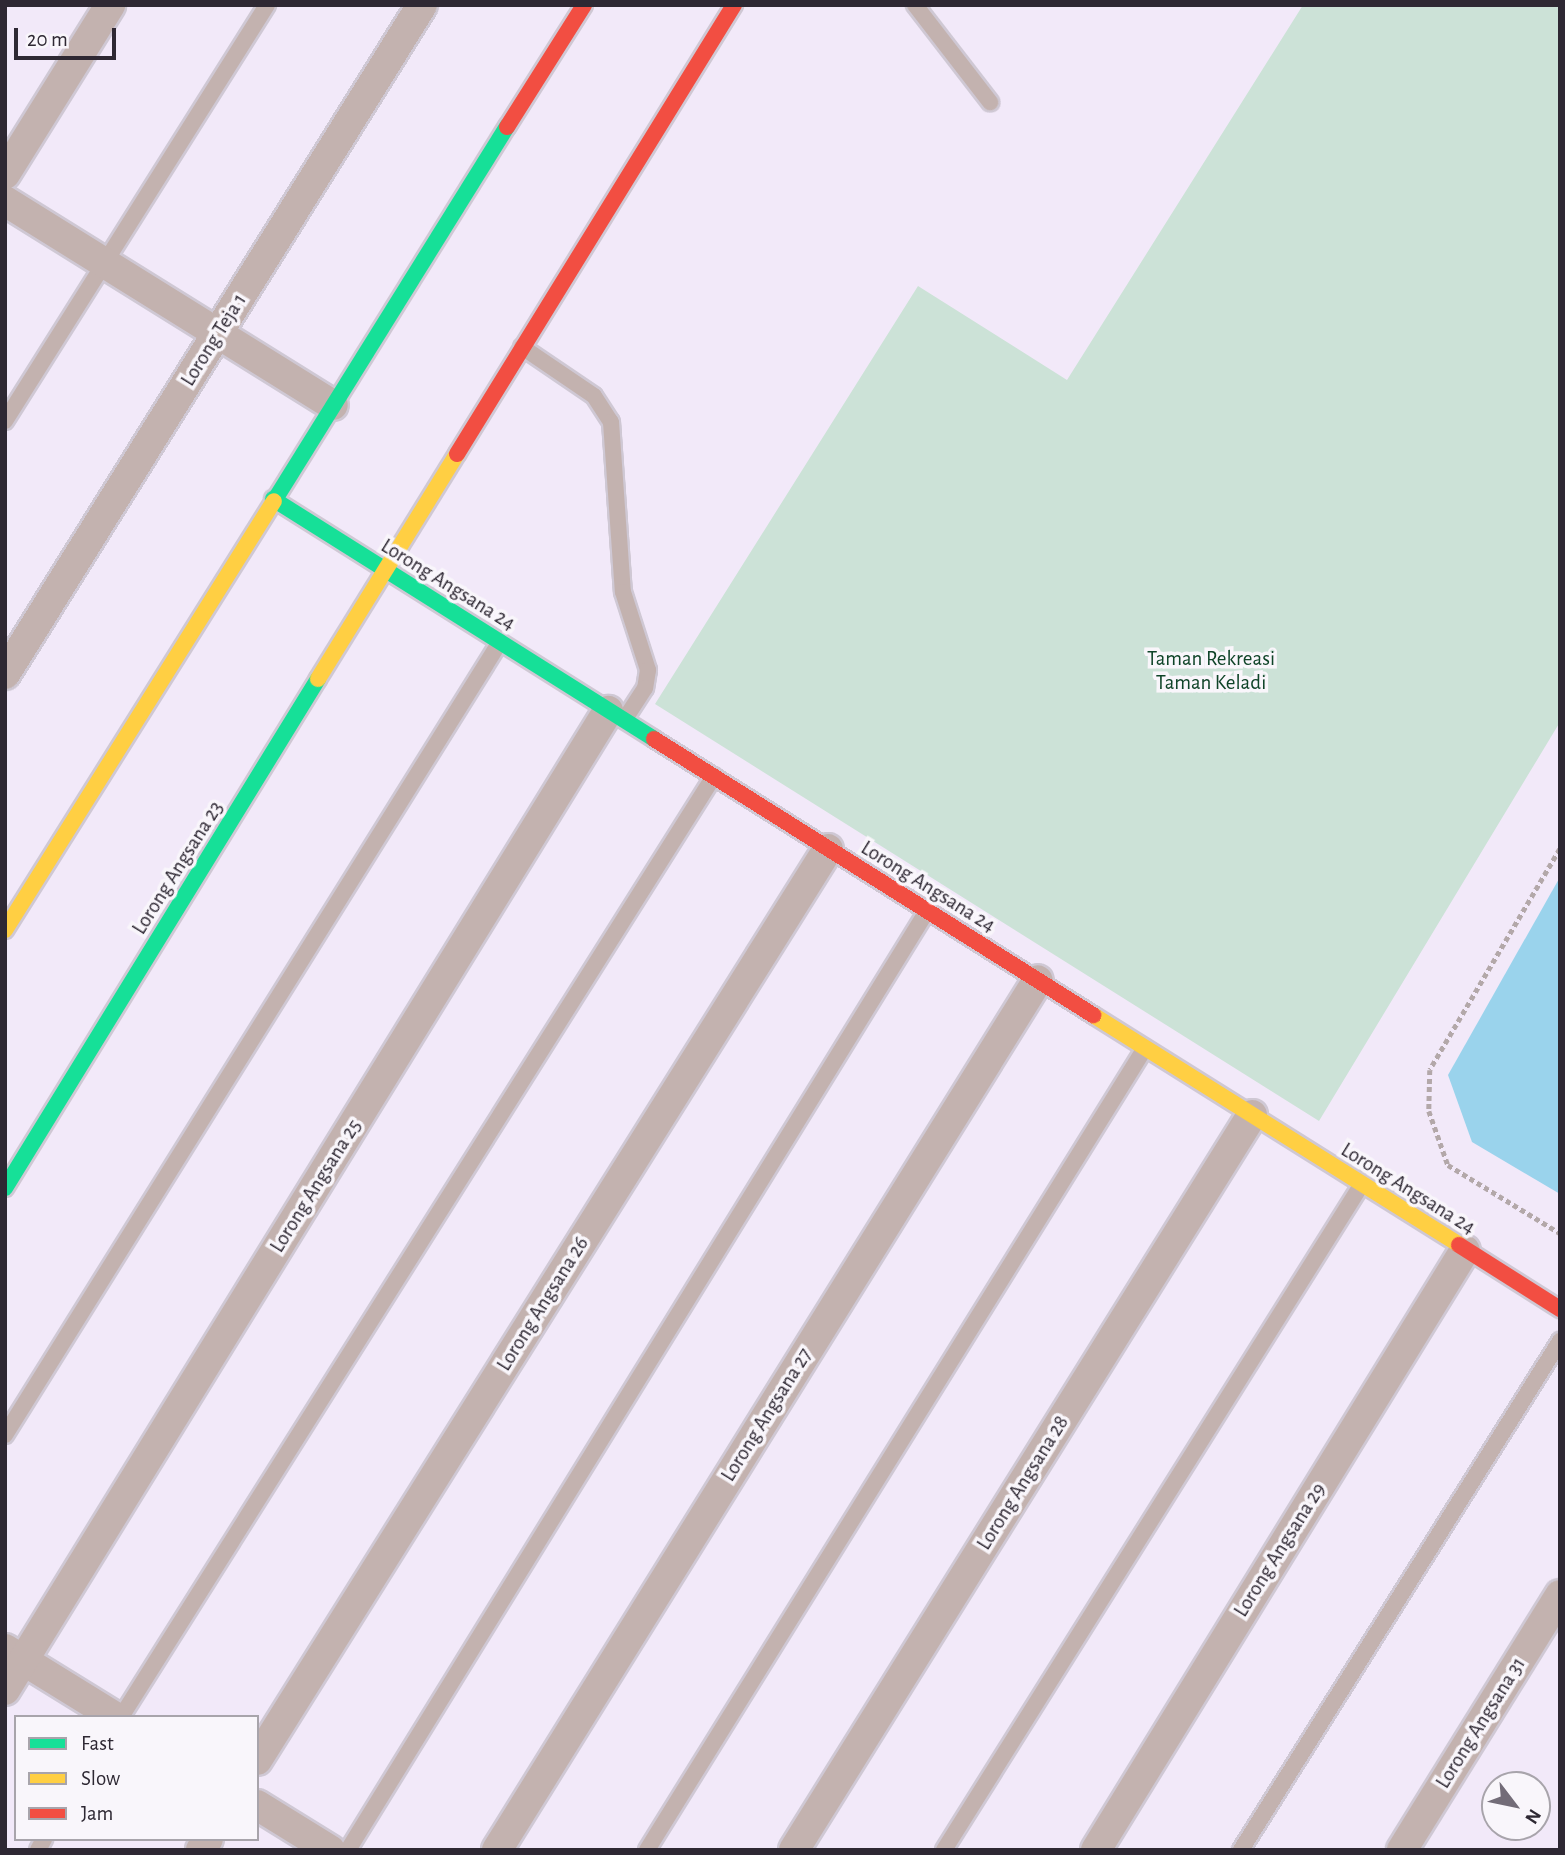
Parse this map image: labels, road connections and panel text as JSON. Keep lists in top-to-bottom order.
{
  "streets": {
    "street": [
      "Lorong Teja 1",
      "Lorong Angsana 24",
      "Lorong Angsana 23",
      "Lorong Angsana 25",
      "Lorong Angsana 26",
      "Lorong Angsana 27",
      "Lorong Angsana 28",
      "Lorong Angsana 29",
      "Lorong Angsana 31"
    ]
  },
  "crossings": [
    ["Lorong Angsana 24", "Lorong Angsana 23"],
    ["Lorong Angsana 24", "Lorong Angsana 25"],
    ["Lorong Angsana 24", "Lorong Angsana 26"],
    ["Lorong Angsana 24", "Lorong Angsana 27"],
    ["Lorong Angsana 24", "Lorong Angsana 28"],
    ["Lorong Angsana 24", "Lorong Angsana 29"]
  ],
  "parks": ["Taman Rekreasi Taman Keladi"],
  "legend": ["Fast", "Slow", "Jam"],
  "scale_bar": "20 m",
  "north": "bottom right"
}
